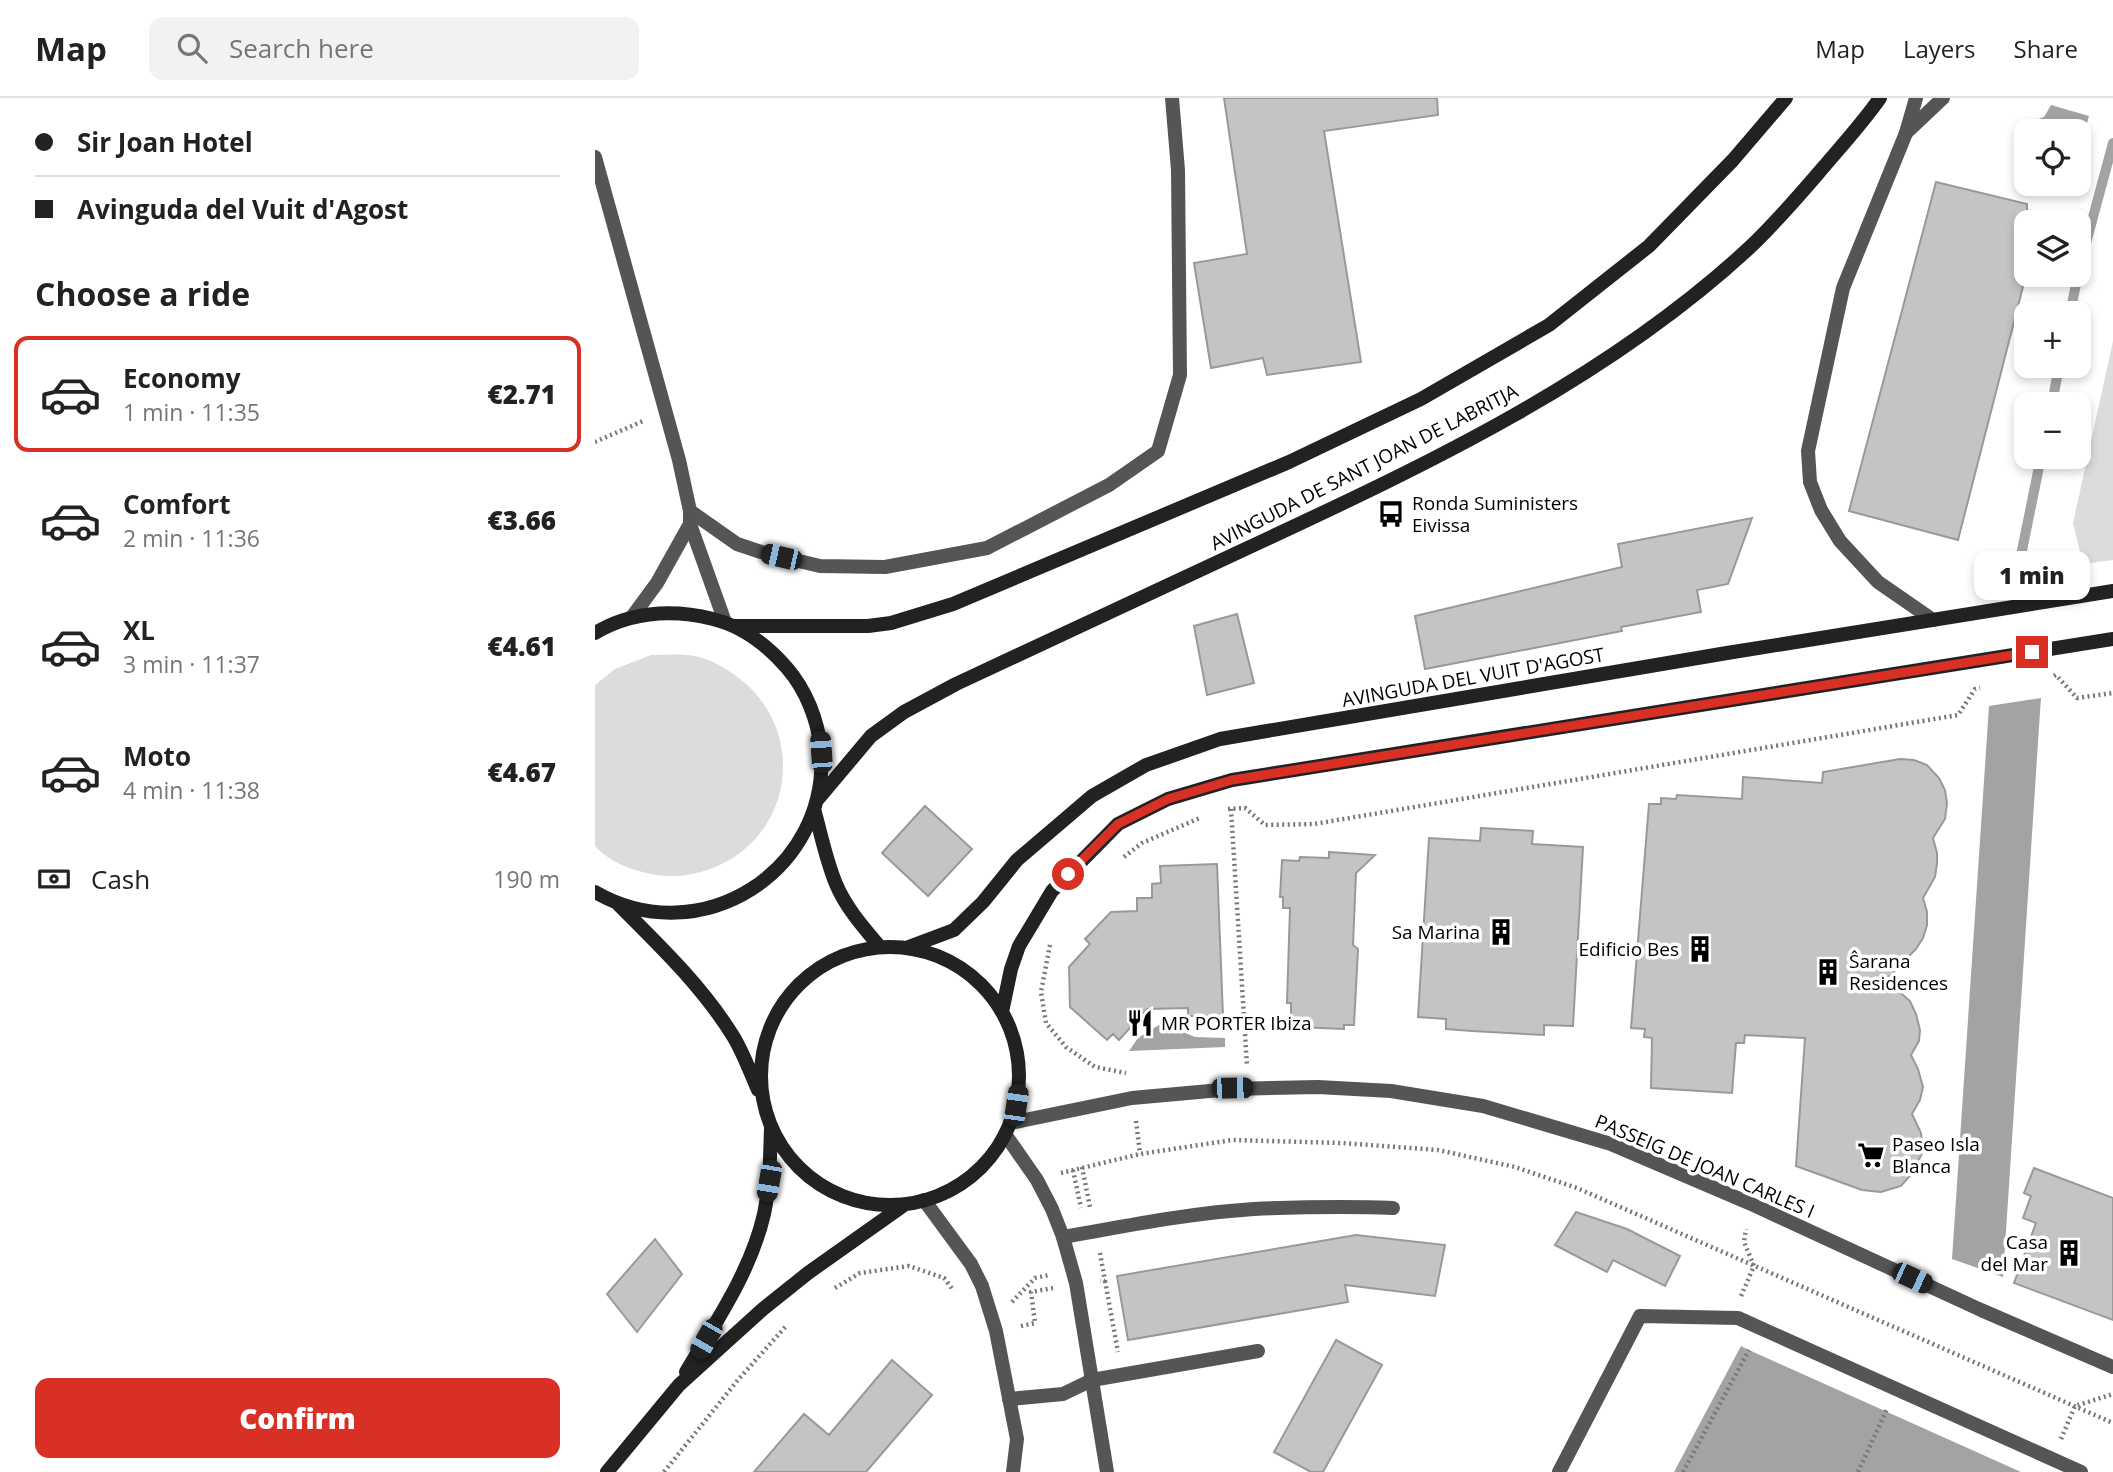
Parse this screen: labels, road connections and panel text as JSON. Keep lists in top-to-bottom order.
{
  "streets": {
    "street": ["AVINGUDA DE SANT JOAN DE LABRITJA", "AVINGUDA DEL VUIT D'AGOST", "PASSEIG DE JOAN CARLES I"]
  },
  "places": {
    "bus stop": ["Ronda Suministers Eivissa"],
    "building": [
      "Sa Marina",
      "Edificio Bes",
      "Ŝarana Residences",
      "Casa del Mar"
    ],
    "restaurant": ["MR PORTER Ibiza"],
    "supermarket": ["Paseo Isla Blanca"]
  },
  "page": {
    "header": "Map",
    "search": "Search here",
    "nav": ["Map", "Layers", "Share"],
    "banner": ["Sir Joan Hotel", "Avinguda del Vuit d'Agost"],
    "map_buttons": ["+", "−"],
    "heading": "Choose a ride",
    "list": [
      {
        "name": "Economy",
        "note": "1 min · 11:35",
        "value": "€2.71"
      },
      {
        "name": "Comfort",
        "note": "2 min · 11:36",
        "value": "€3.66"
      },
      {
        "name": "XL",
        "note": "3 min · 11:37",
        "value": "€4.61"
      },
      {
        "name": "Moto",
        "note": "4 min · 11:38",
        "value": "€4.67"
      }
    ],
    "bubble": "1 min",
    "pay": ["Cash", "190 m"],
    "buttons": "Confirm"
  }
}
